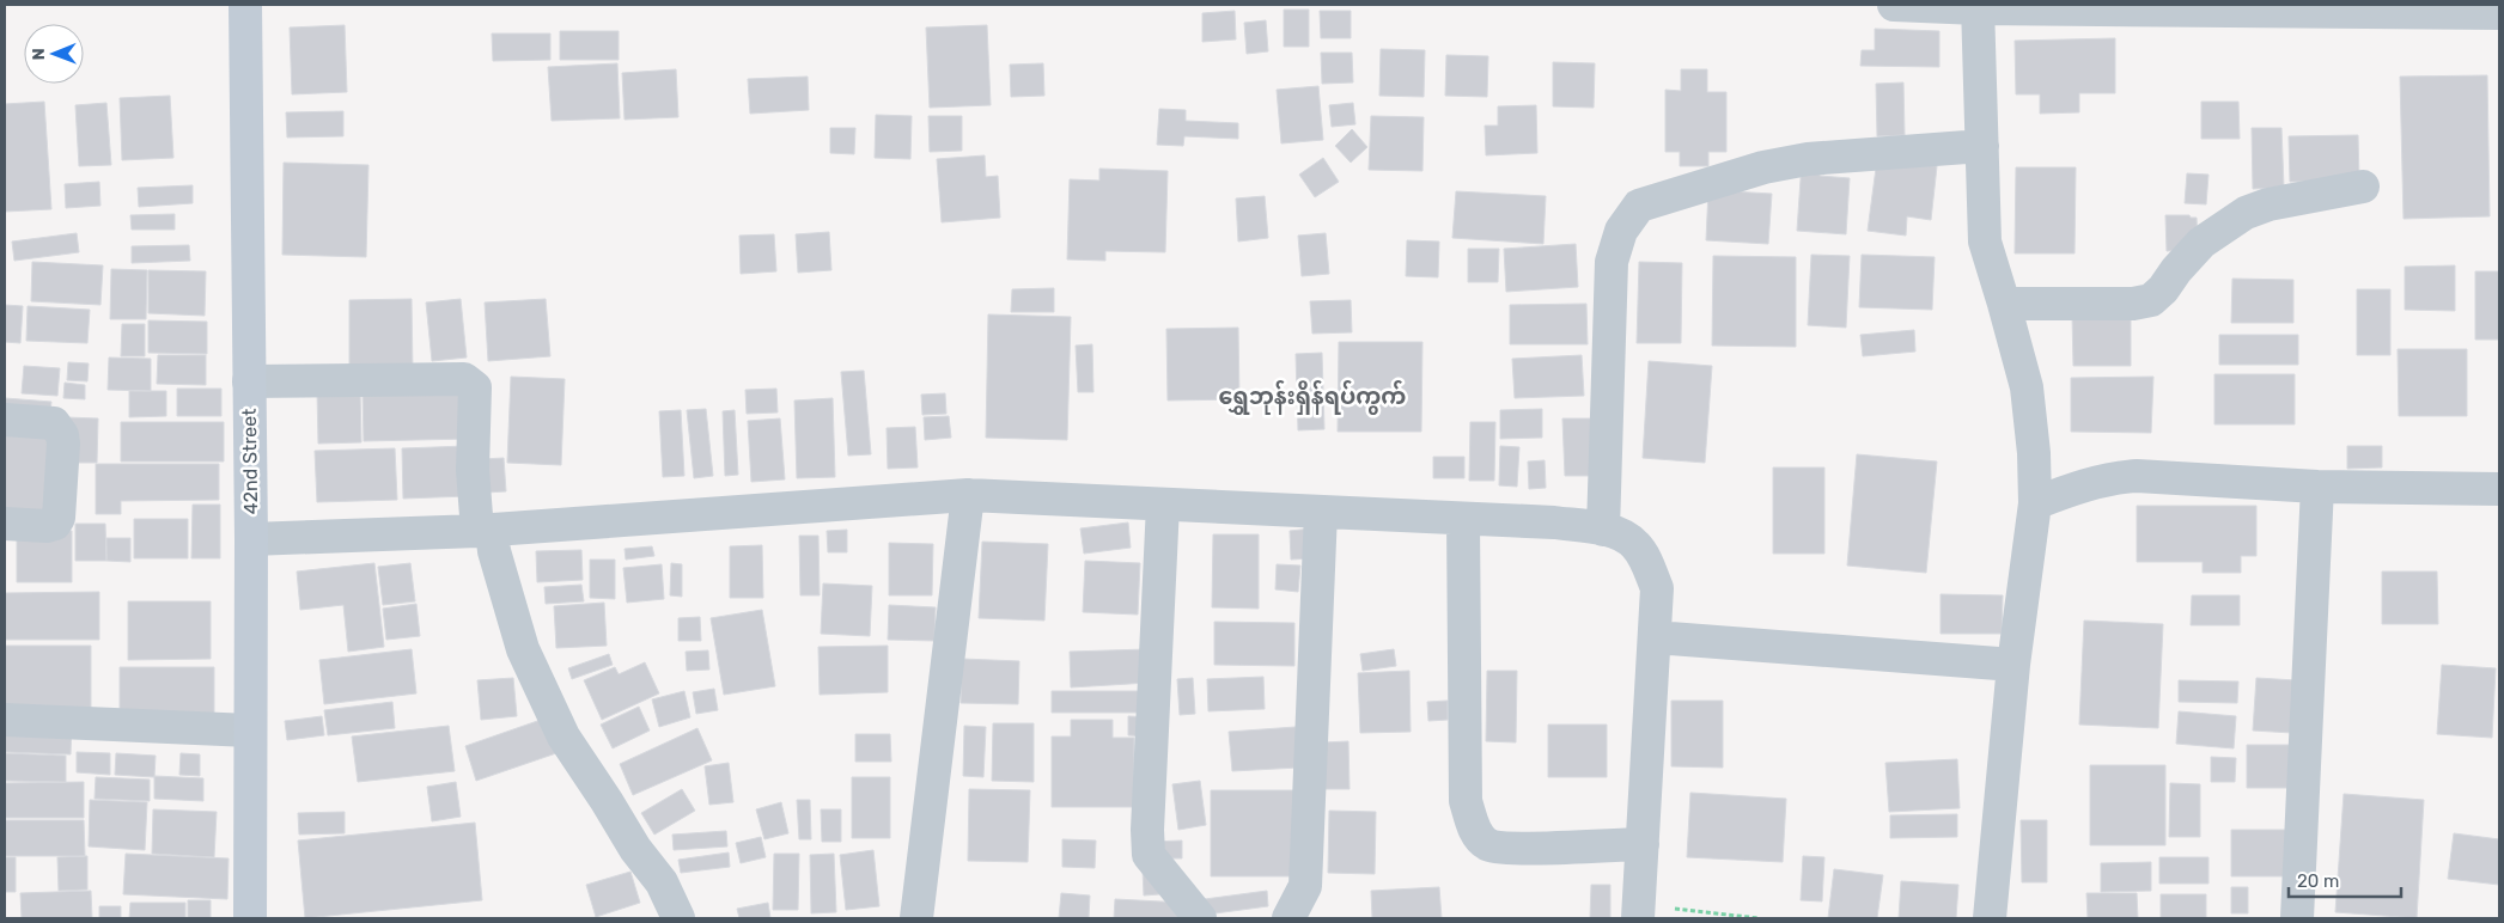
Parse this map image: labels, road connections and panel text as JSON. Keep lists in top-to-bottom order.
{
  "streets": {
    "street": ["42nd Street"]
  },
  "districts": ["ရွှေဘုန်းရှိန်ရပ်ကွက်"],
  "scale_bar": "20 m",
  "north": "left"
}
